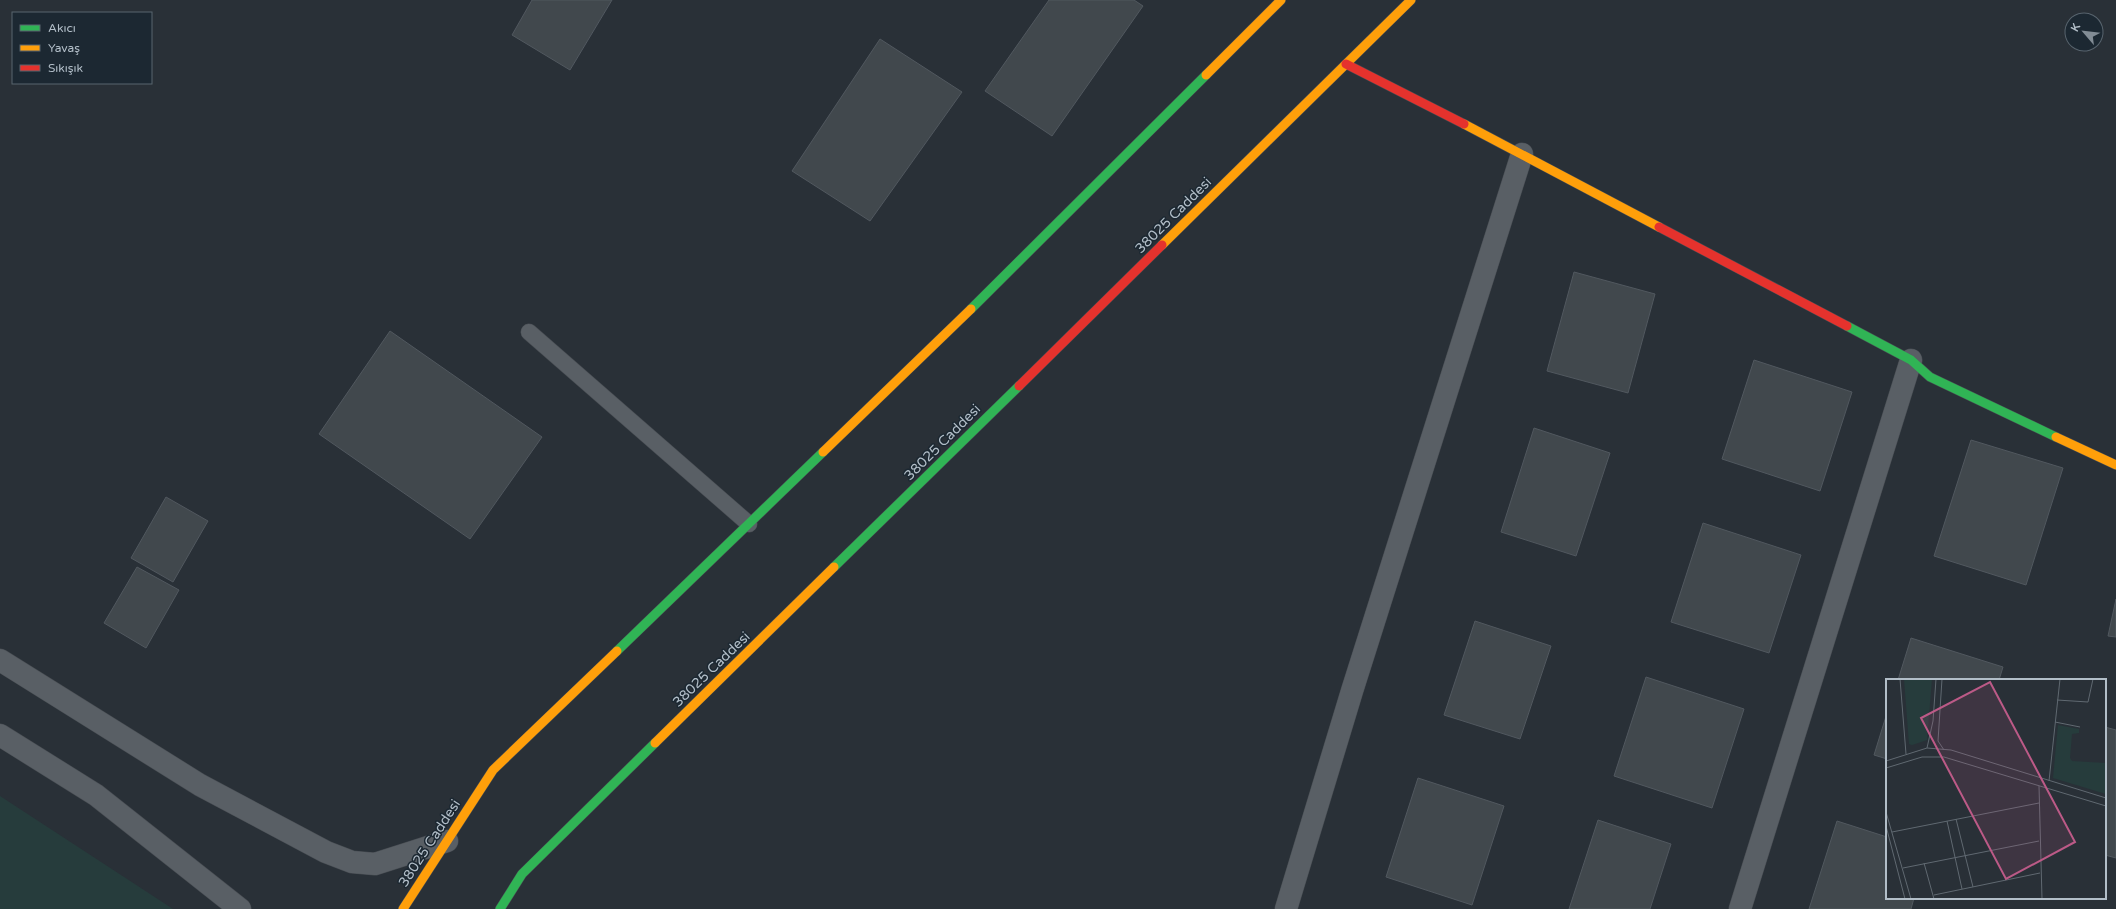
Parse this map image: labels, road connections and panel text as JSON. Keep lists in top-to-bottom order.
{
  "streets": {
    "main road": ["38025 Caddesi"]
  },
  "legend": ["Akıcı", "Yavaş", "Sıkışık"],
  "north": "top left"
}
